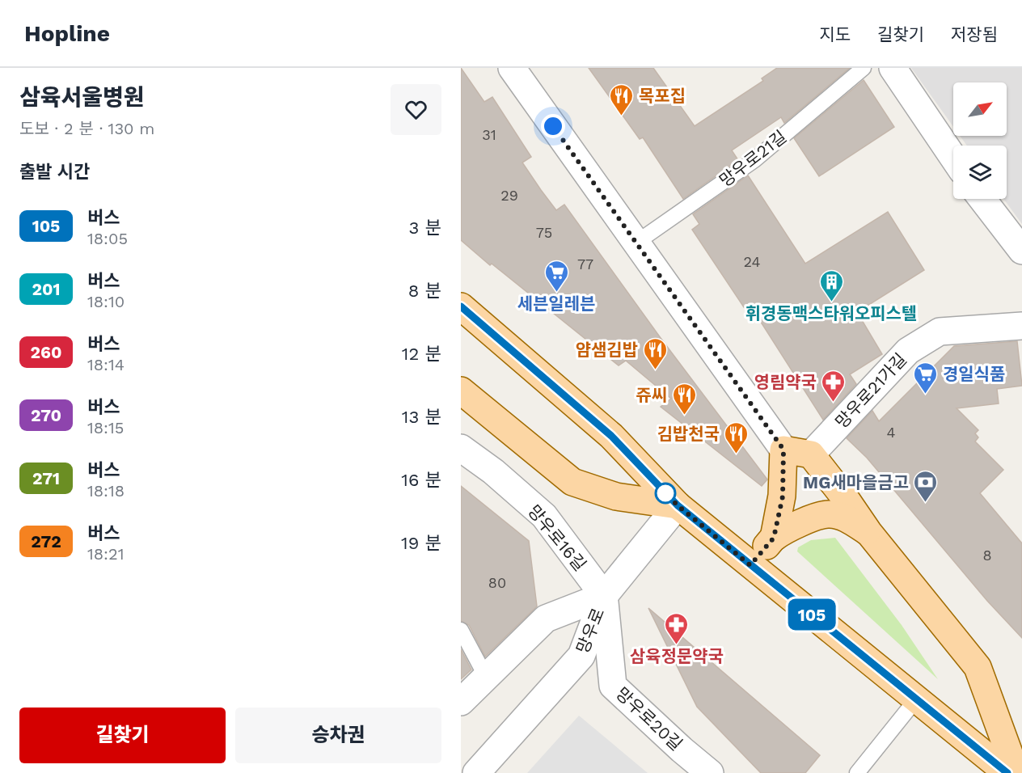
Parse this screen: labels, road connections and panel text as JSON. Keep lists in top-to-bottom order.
{
  "streets": {
    "street": [
      "망우로21가길",
      "망우로16길",
      "망우로",
      "망우로20길"
    ],
    "lane": ["망우로21길"]
  },
  "crossings": [
    ["망우로16길", "망우로"],
    ["망우로16길", "망우로20길"],
    ["망우로", "망우로20길"]
  ],
  "places": {
    "restaurant": [
      "목포집",
      "얌샘김밥",
      "쥬씨",
      "김밥천국"
    ],
    "supermarket": ["세븐일레븐", "경일식품"],
    "building": ["휘경동맥스타워오피스텔"],
    "pharmacy": ["영림약국", "삼육정문약국"],
    "bank": ["MG새마을금고"]
  },
  "lines": ["bus line 105"],
  "house_numbers": [
    "31",
    "29",
    "75",
    "24",
    "77",
    "4",
    "8",
    "80"
  ],
  "north": "top right",
  "page": {
    "header": "Hopline",
    "nav": ["지도", "길찾기", "저장됨"],
    "heading": [
      ["삼육서울병원", "도보 · 2 분 · 130 m"],
      "출발 시간"
    ],
    "on_map": "105",
    "list": [
      {
        "mark": "105",
        "name": "버스",
        "note": "18:05",
        "value": "3 분"
      },
      {
        "mark": "201",
        "name": "버스",
        "note": "18:10",
        "value": "8 분"
      },
      {
        "mark": "260",
        "name": "버스",
        "note": "18:14",
        "value": "12 분"
      },
      {
        "mark": "270",
        "name": "버스",
        "note": "18:15",
        "value": "13 분"
      },
      {
        "mark": "271",
        "name": "버스",
        "note": "18:18",
        "value": "16 분"
      },
      {
        "mark": "272",
        "name": "버스",
        "note": "18:21",
        "value": "19 분"
      }
    ],
    "buttons": ["길찾기", "승차권"]
  }
}
